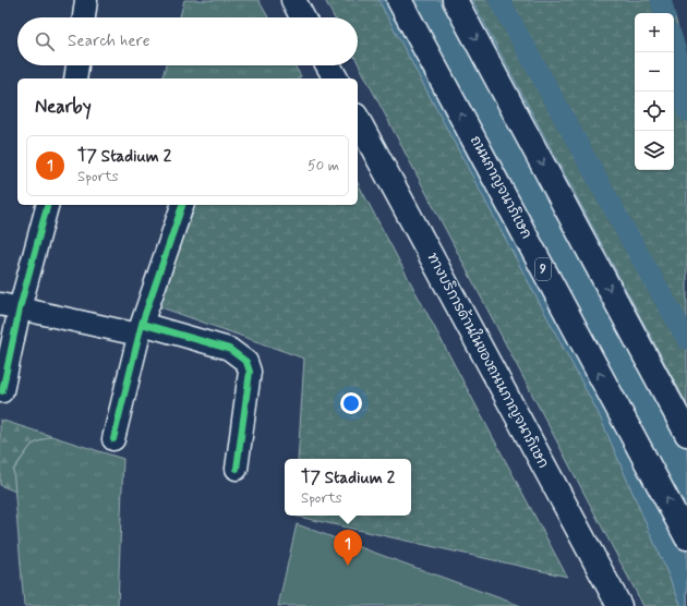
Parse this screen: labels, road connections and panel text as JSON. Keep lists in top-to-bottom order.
{
  "streets": {
    "main road": ["ถนนกาญจนาภิเษก", "9", "ทางบริการด้านในของถนนกาญจนาภิเษก"]
  },
  "page": {
    "map_buttons": ["+", "−"],
    "search": "Search here",
    "heading": "Nearby",
    "list": [
      {
        "mark": "1",
        "name": "T7 Stadium 2",
        "note": "Sports",
        "value": "50 m"
      }
    ],
    "popup": ["T7 Stadium 2", "Sports"],
    "pins": "1"
  }
}
